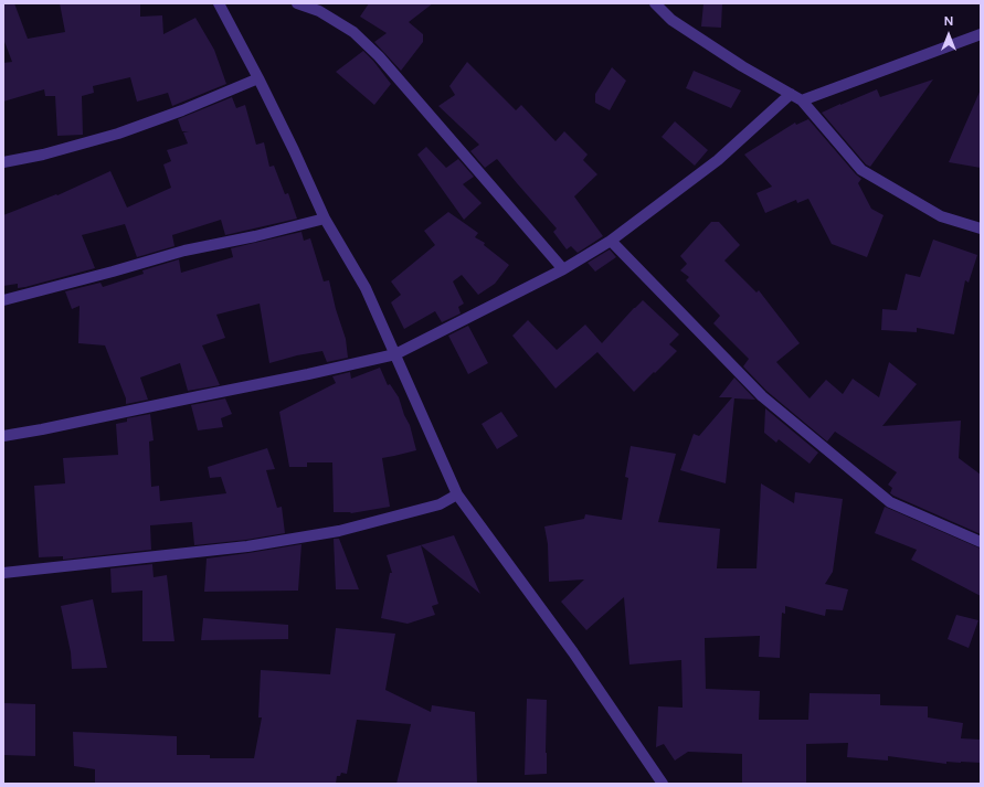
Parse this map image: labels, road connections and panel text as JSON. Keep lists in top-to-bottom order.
{
  "north": "top"
}
